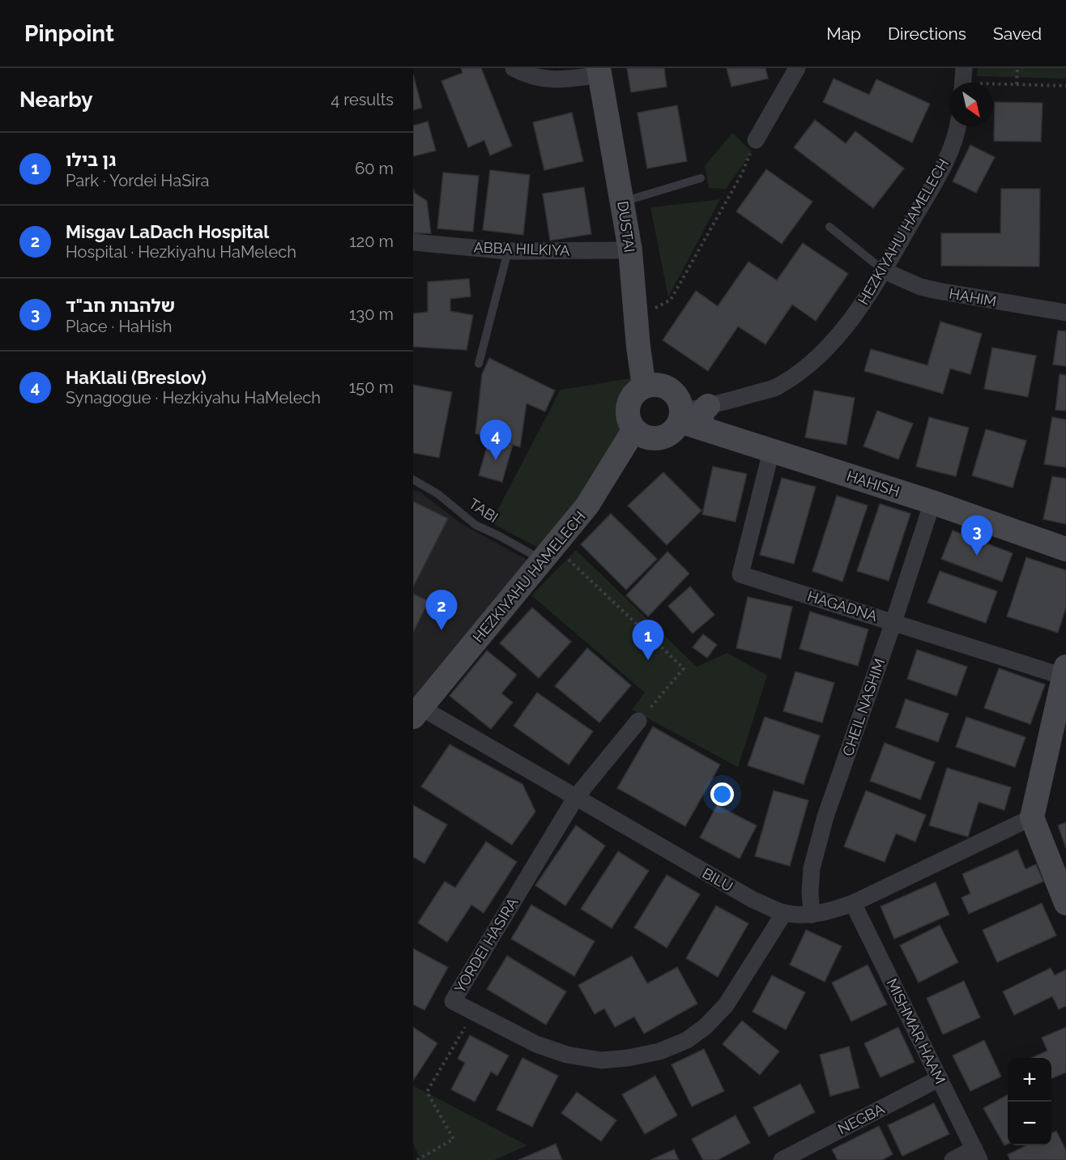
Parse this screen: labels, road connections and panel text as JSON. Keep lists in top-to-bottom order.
{
  "streets": {
    "street": [
      "DUSTAI",
      "HEZKIYAHU HAMELECH",
      "ABBA HILKIYA",
      "HAHIM",
      "HAHISH",
      "HAGADNA",
      "CHEIL NASHIM",
      "BILU",
      "YORDEI HASIRA",
      "MISHMAR HAAM",
      "NEGBA"
    ],
    "lane": ["TABI"]
  },
  "crossings": [
    ["DUSTAI", "HEZKIYAHU HAMELECH"],
    ["DUSTAI", "ABBA HILKIYA"],
    ["DUSTAI", "HAHISH"],
    ["HEZKIYAHU HAMELECH", "HAHIM"],
    ["HEZKIYAHU HAMELECH", "HAHISH"],
    ["HEZKIYAHU HAMELECH", "TABI"],
    ["HEZKIYAHU HAMELECH", "BILU"],
    ["HAHISH", "HAGADNA"],
    ["HAHISH", "CHEIL NASHIM"],
    ["HAGADNA", "CHEIL NASHIM"],
    ["CHEIL NASHIM", "BILU"],
    ["BILU", "YORDEI HASIRA"],
    ["BILU", "MISHMAR HAAM"],
    ["MISHMAR HAAM", "NEGBA"]
  ],
  "north": "bottom right",
  "page": {
    "header": "Pinpoint",
    "nav": ["Map", "Directions", "Saved"],
    "heading": ["Nearby", "4 results"],
    "list": [
      {
        "mark": "1",
        "name": "גן בילו",
        "note": "Park · Yordei HaSira",
        "value": "60 m"
      },
      {
        "mark": "2",
        "name": "Misgav LaDach Hospital",
        "note": "Hospital · Hezkiyahu HaMelech",
        "value": "120 m"
      },
      {
        "mark": "3",
        "name": "שלהבות חב\"ד",
        "note": "Place · HaHish",
        "value": "130 m"
      },
      {
        "mark": "4",
        "name": "HaKlali (Breslov)",
        "note": "Synagogue · Hezkiyahu HaMelech",
        "value": "150 m"
      }
    ],
    "pins": [
      "4",
      "3",
      "2",
      "1"
    ],
    "map_buttons": ["+", "−"]
  }
}
